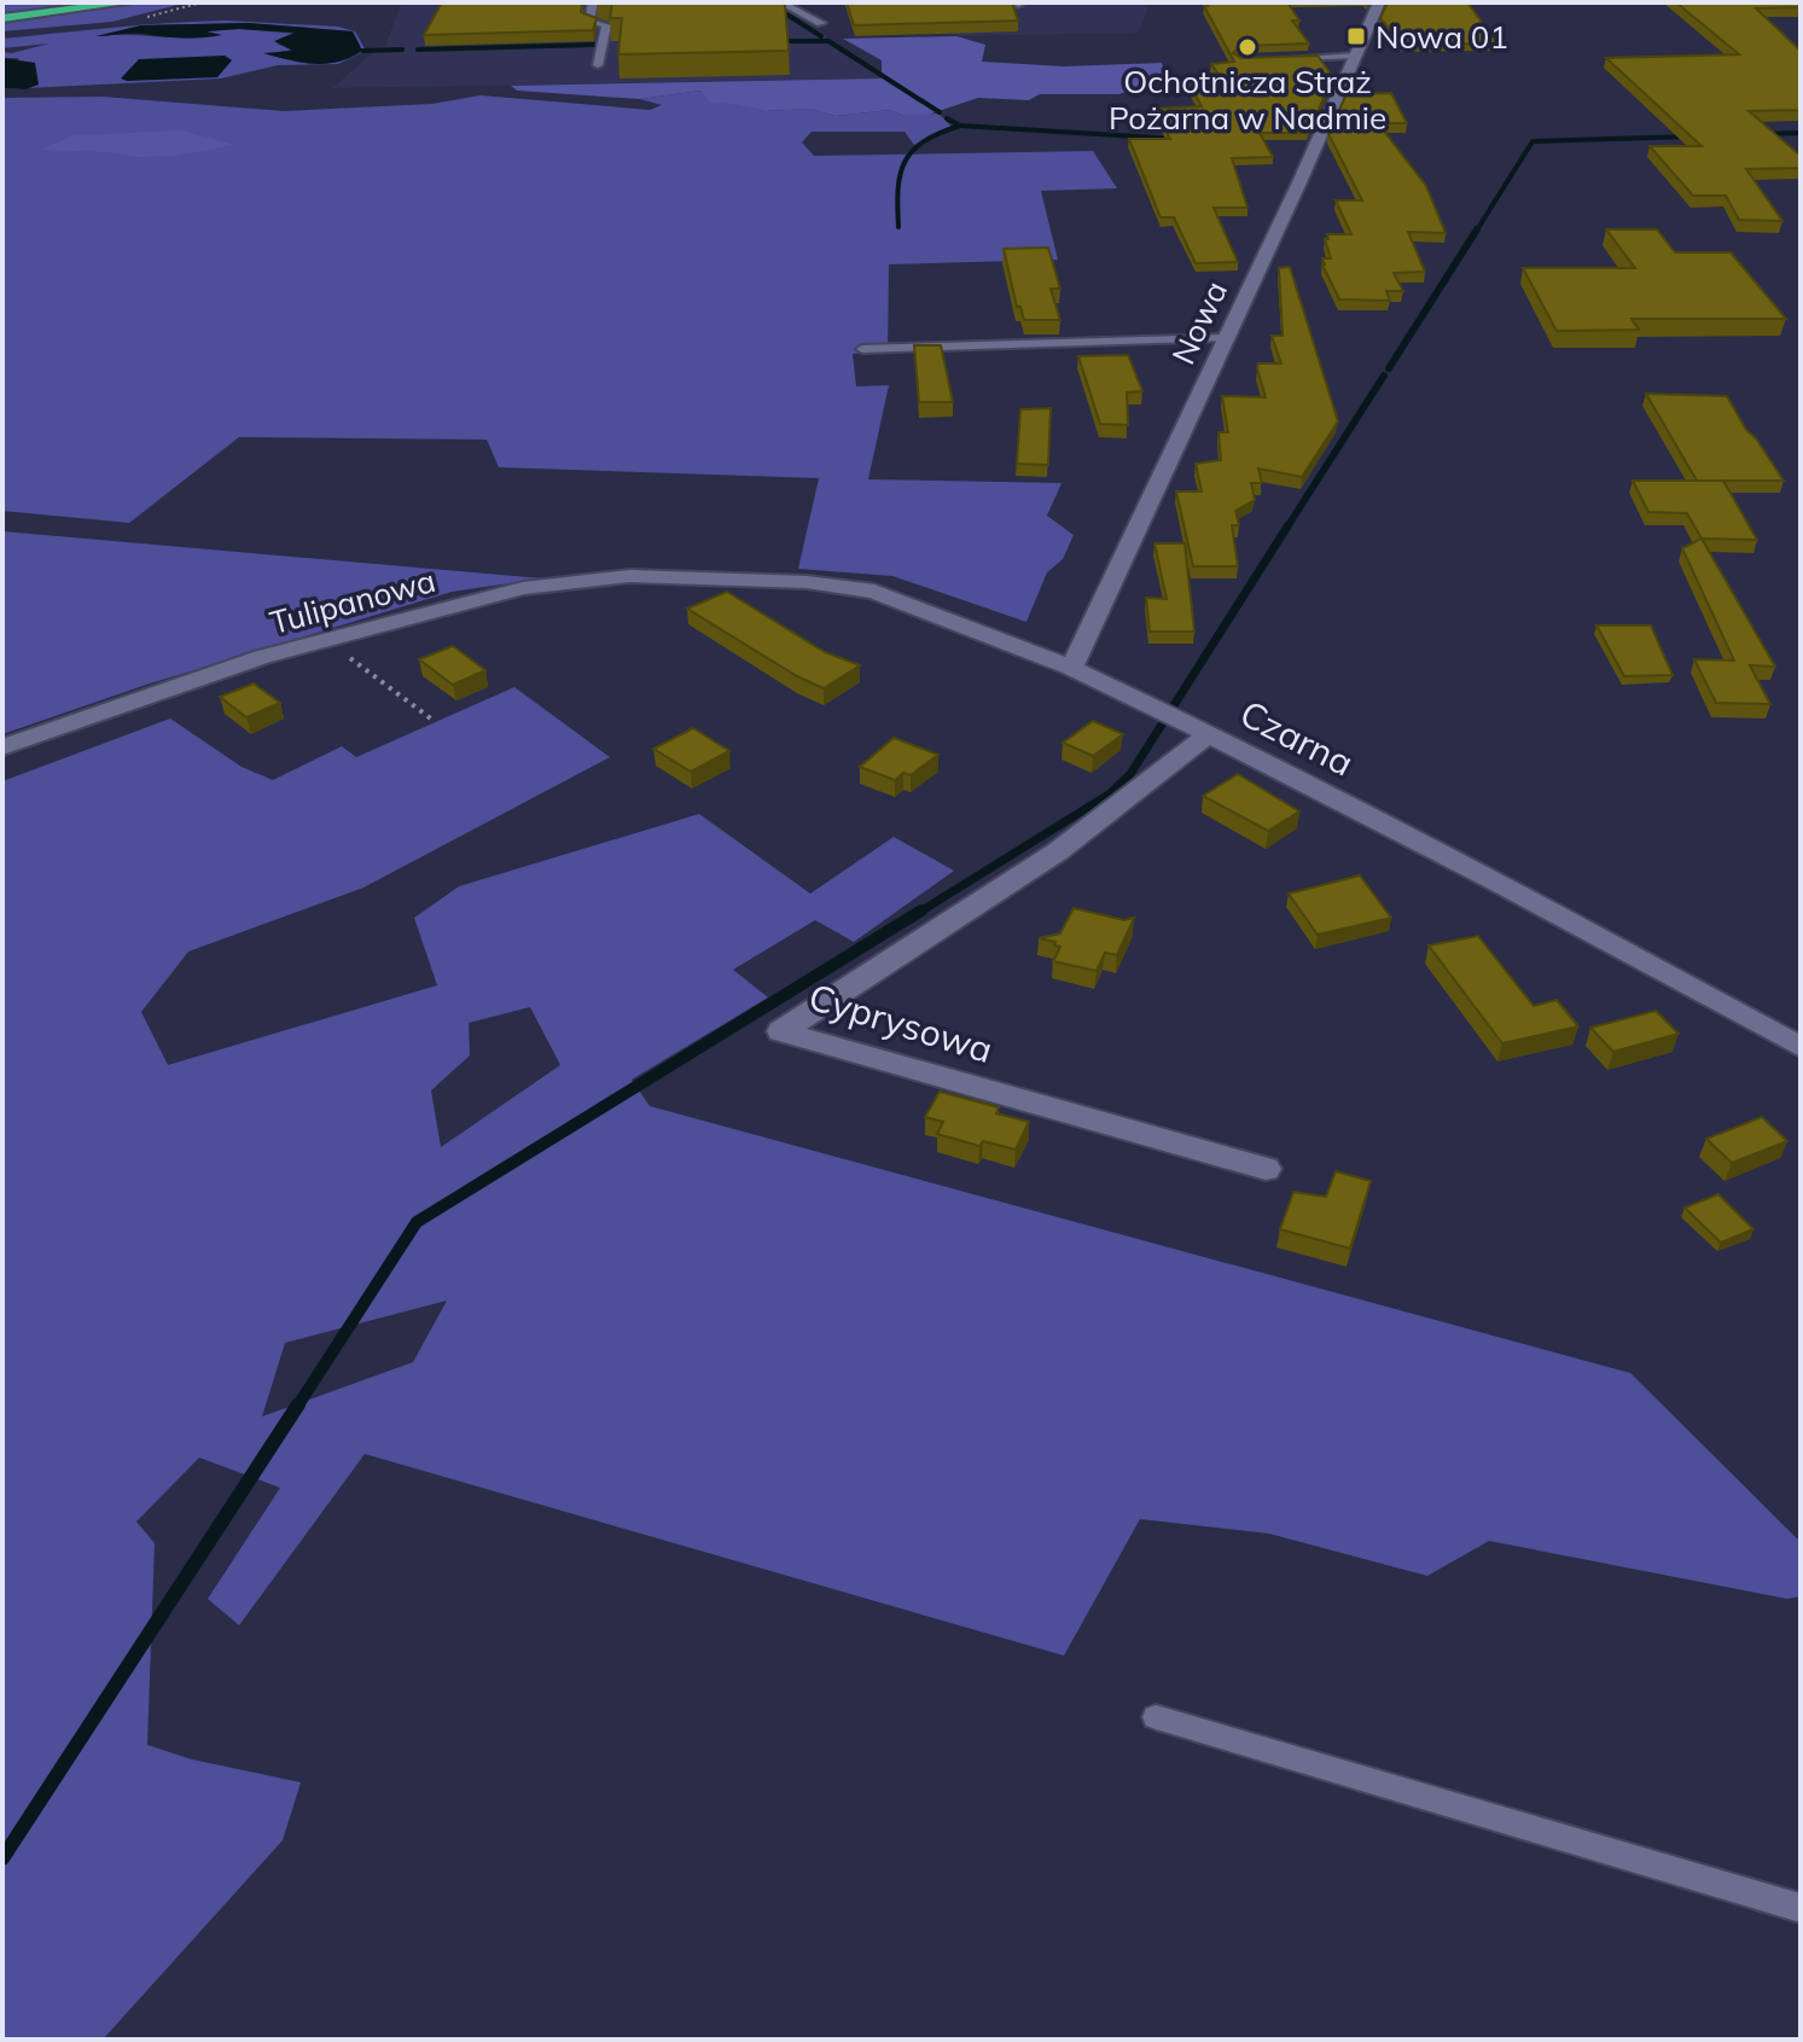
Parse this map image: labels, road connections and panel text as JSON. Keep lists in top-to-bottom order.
{
  "streets": {
    "street": [
      "Nowa",
      "Tulipanowa",
      "Czarna",
      "Cyprysowa"
    ]
  },
  "crossings": [
    ["Nowa", "Czarna"],
    ["Tulipanowa", "Czarna"],
    ["Czarna", "Cyprysowa"]
  ],
  "places": {
    "transit": ["Nowa 01"],
    "other": ["Ochotnicza Straż Pożarna w Nadmie"]
  }
}
